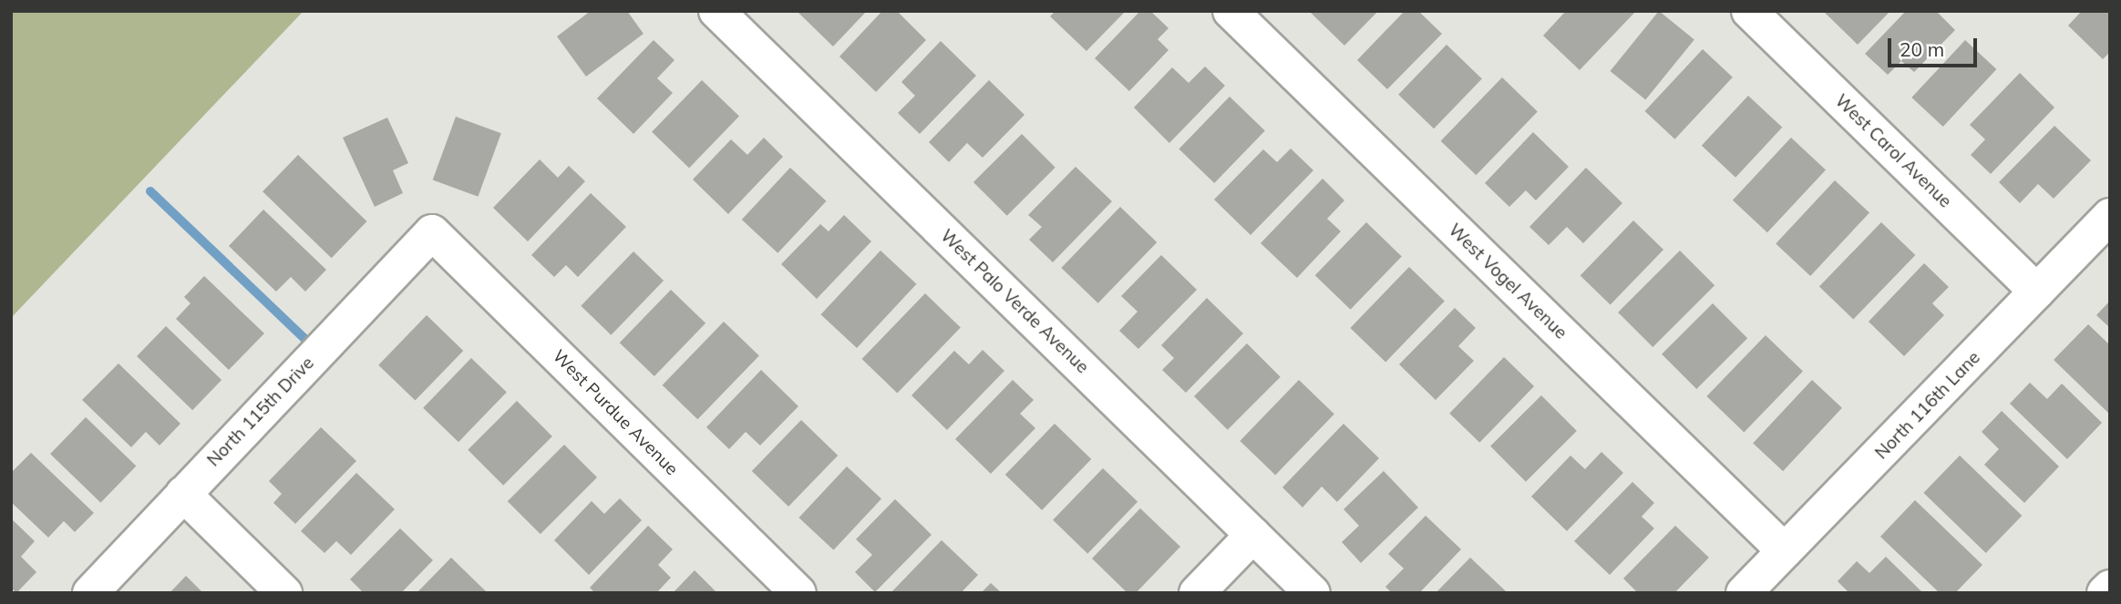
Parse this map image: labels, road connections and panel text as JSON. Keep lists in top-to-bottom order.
{
  "streets": {
    "street": [
      "West Carol Avenue",
      "West Vogel Avenue",
      "West Palo Verde Avenue",
      "North 116th Lane",
      "North 115th Drive",
      "West Purdue Avenue"
    ]
  },
  "crossings": [
    ["West Carol Avenue", "North 116th Lane"],
    ["West Vogel Avenue", "North 116th Lane"],
    ["North 115th Drive", "West Purdue Avenue"]
  ],
  "scale_bar": "20 m"
}
